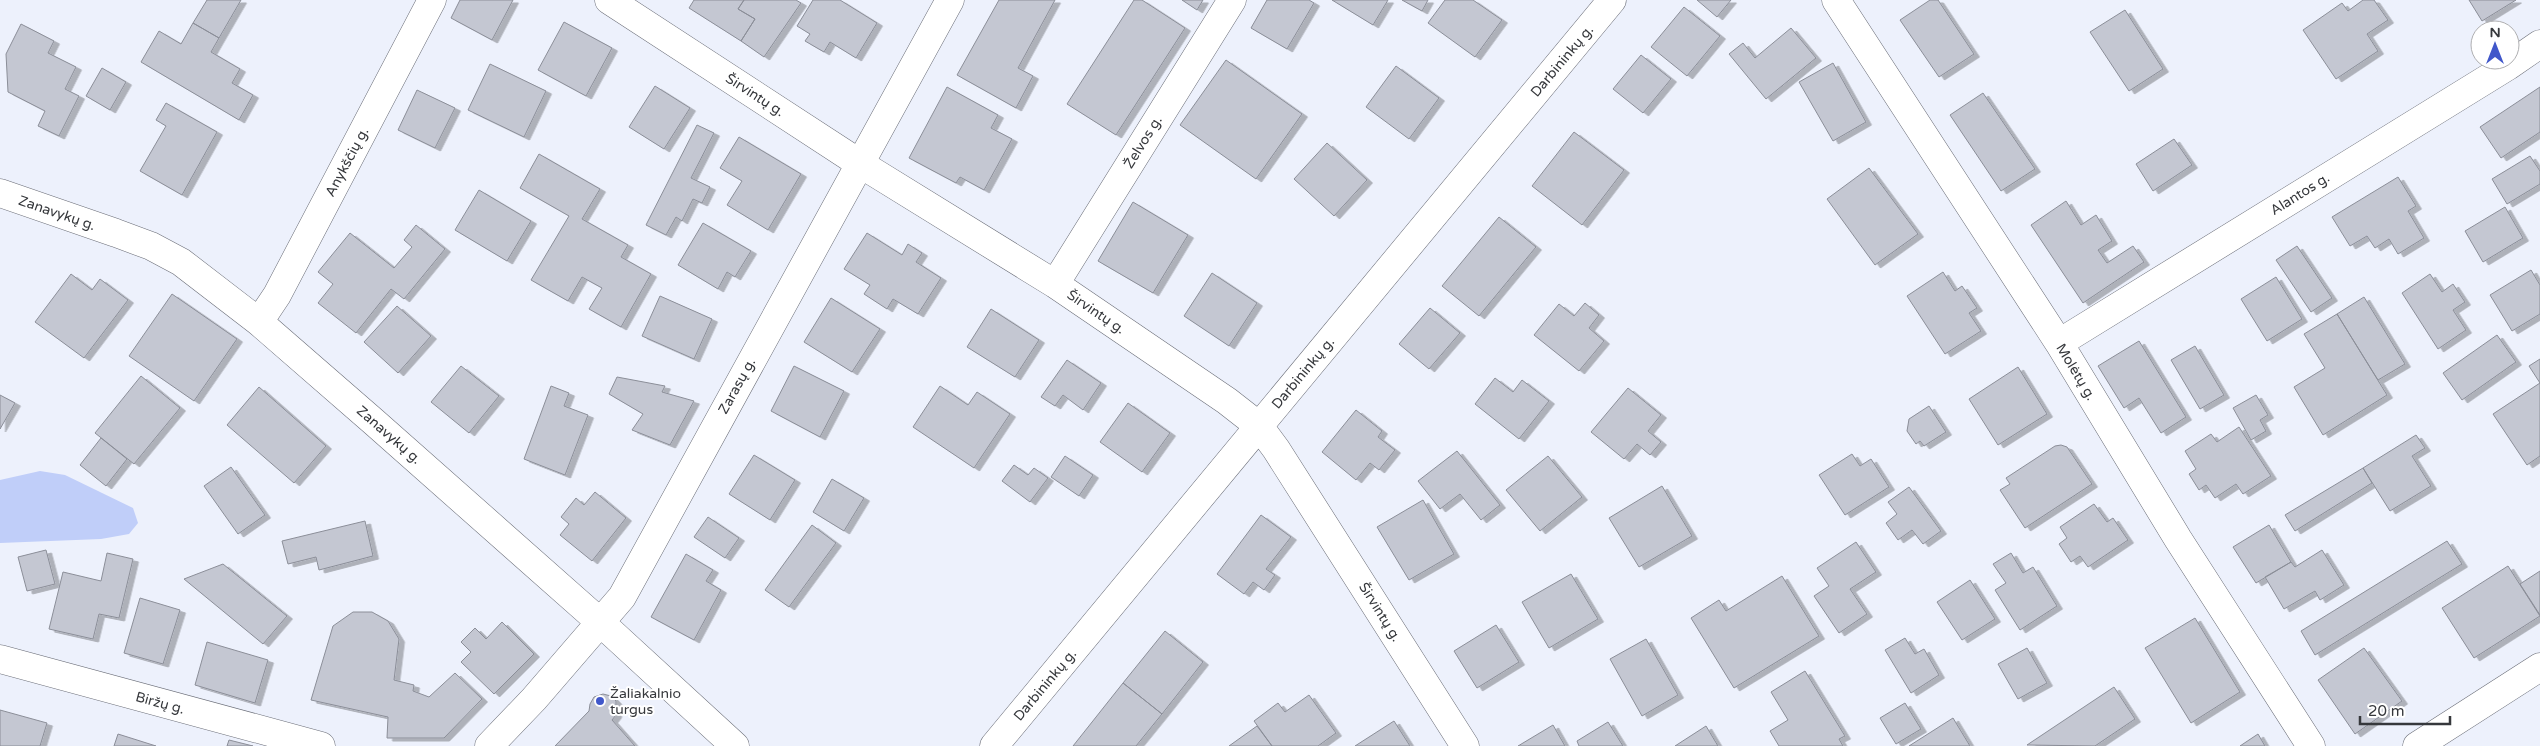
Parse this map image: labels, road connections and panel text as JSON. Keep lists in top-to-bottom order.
{
  "streets": {
    "street": [
      "Darbininkų g.",
      "Širvintų g.",
      "Želvos g.",
      "Anykščių g.",
      "Alantos g.",
      "Zanavykų g.",
      "Molėtų g.",
      "Zarasų g.",
      "Biržų g."
    ]
  },
  "crossings": [
    ["Darbininkų g.", "Širvintų g."],
    ["Širvintų g.", "Želvos g."],
    ["Širvintų g.", "Zarasų g."],
    ["Anykščių g.", "Zanavykų g."],
    ["Alantos g.", "Molėtų g."],
    ["Zanavykų g.", "Zarasų g."]
  ],
  "places": ["Žaliakalnio turgus"],
  "scale_bar": "20 m",
  "north": "top"
}
